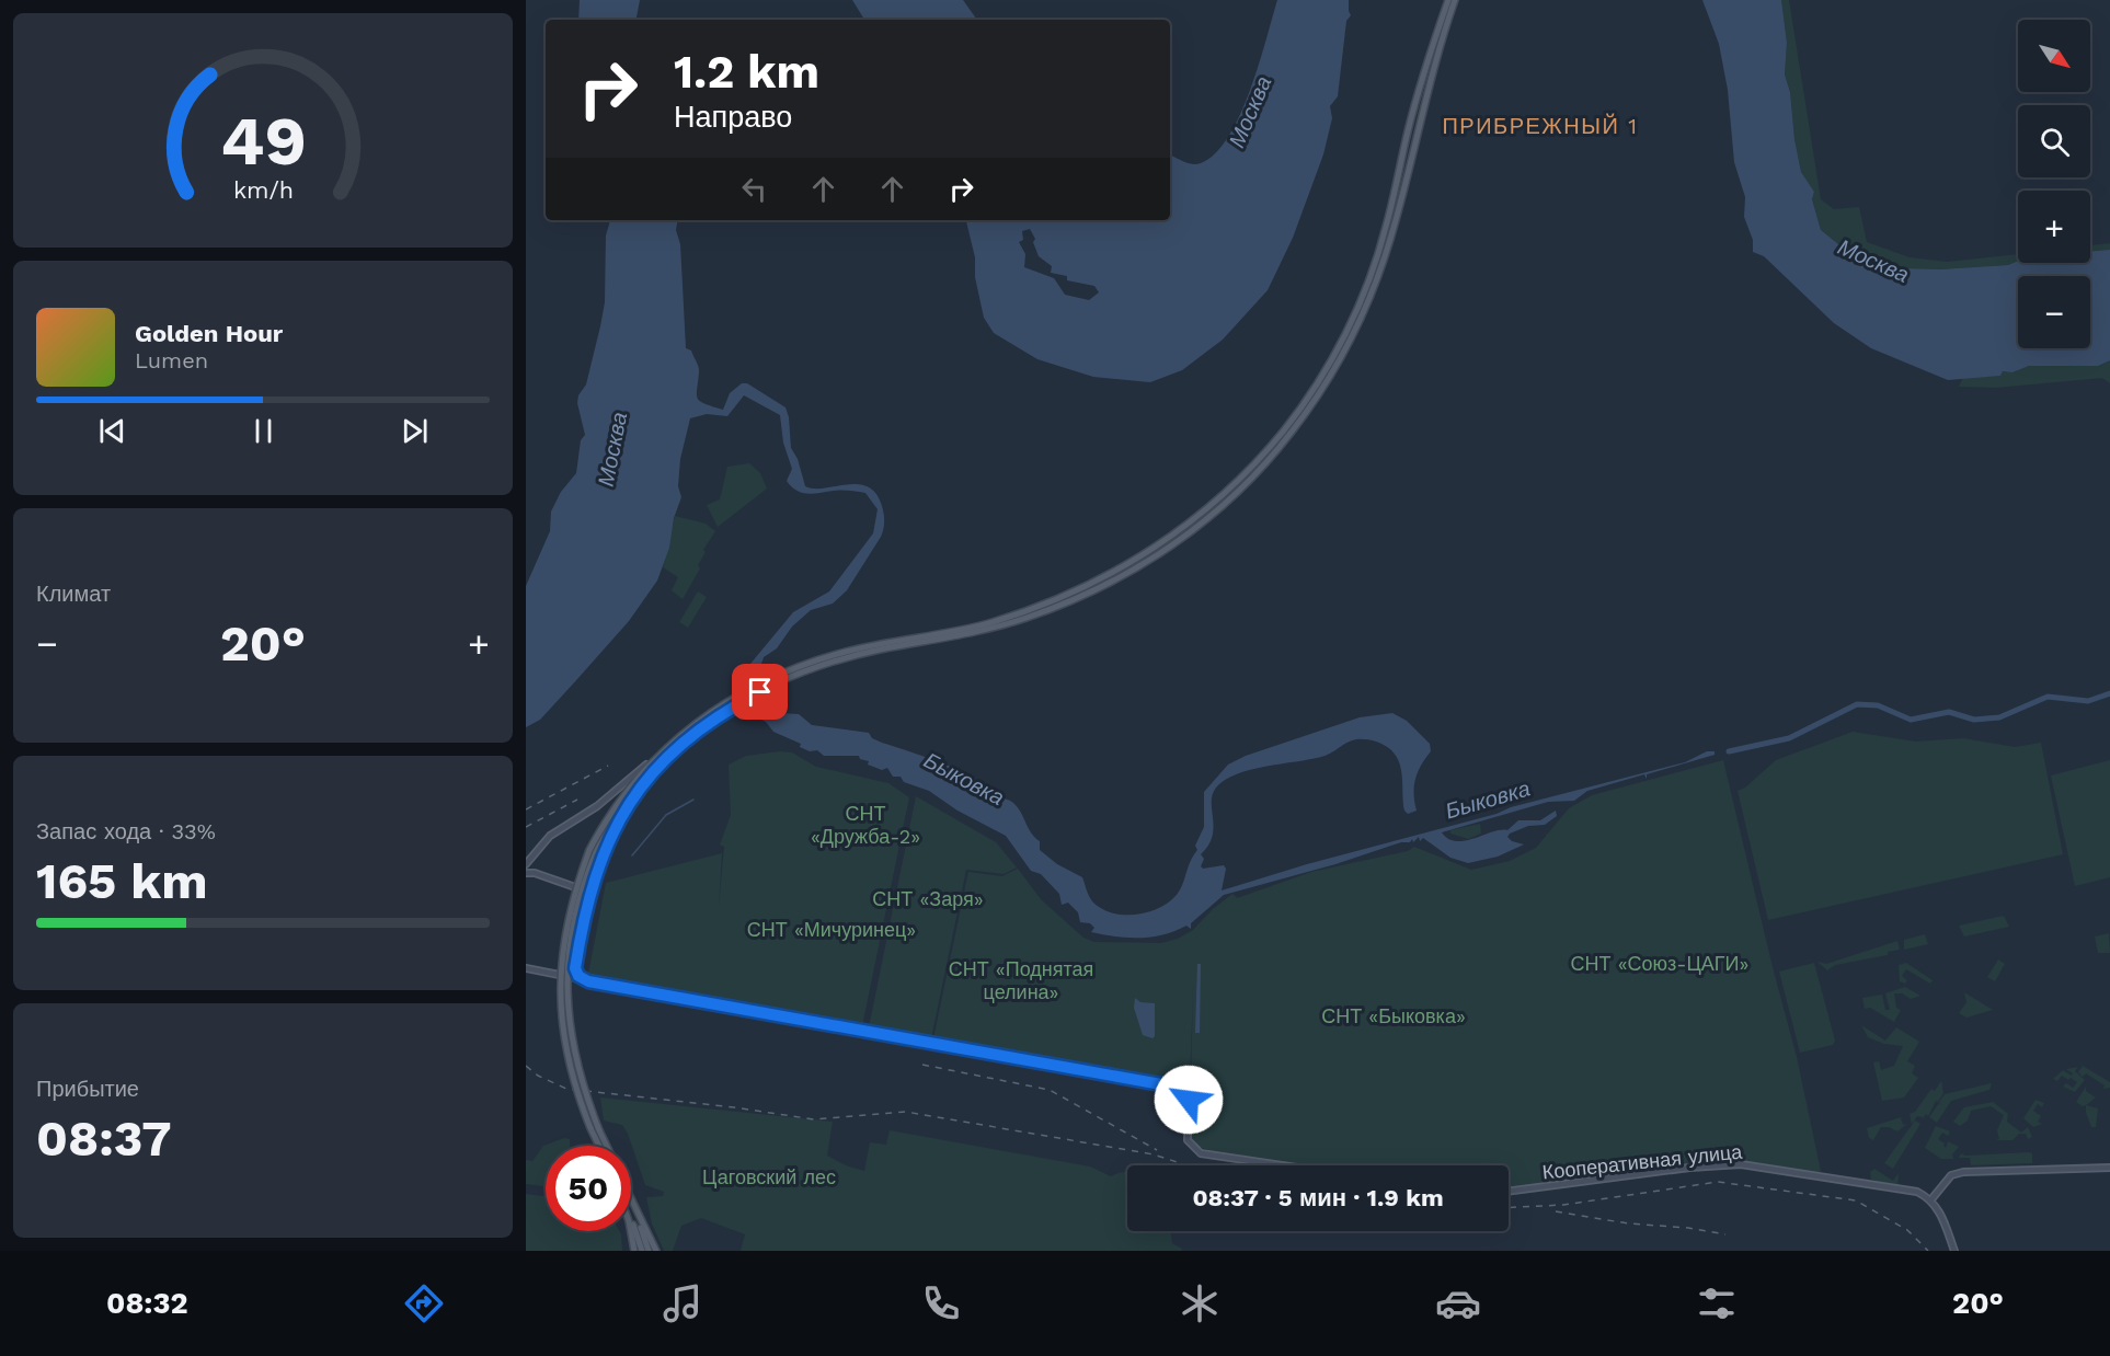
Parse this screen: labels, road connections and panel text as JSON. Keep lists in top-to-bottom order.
{
  "streets": {
    "main road": ["Кооперативная улица"]
  },
  "districts": ["ПРИБРЕЖНЫЙ 1"],
  "water": ["Москва", "Быковка"],
  "parks": [
    "СНТ «Дружба-2»",
    "СНТ «Заря»",
    "СНТ «Мичуринец»",
    "СНТ «Союз-ЦАГИ»",
    "СНТ «Поднятая целина»",
    "СНТ «Быковка»",
    "Цаговский лес"
  ],
  "north": "bottom right",
  "page": {
    "map_buttons": ["+", "−"],
    "turn": ["1.2 km", "Направо"],
    "song": ["Golden Hour", "Lumen"],
    "tile": [
      "Климат",
      ["Запас хода · 33%", "165 km"],
      ["Прибытие", "08:37"]
    ],
    "heat": ["−", "20°", "+"],
    "limit": "50",
    "trip": "08:37 · 5 мин · 1.9 km",
    "tabs": ["08:32", "20°"],
    "gauge": ["49", "km/h"]
  }
}
